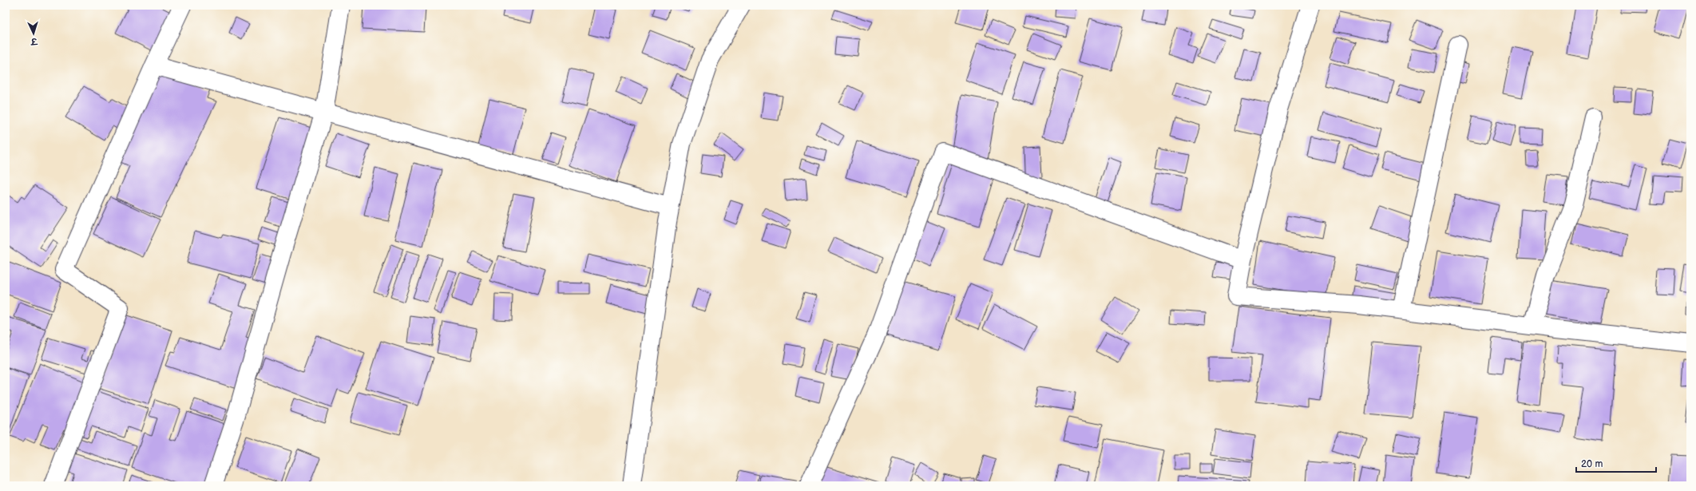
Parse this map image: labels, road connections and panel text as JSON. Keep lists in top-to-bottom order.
{
  "scale_bar": "20 m",
  "north": "bottom"
}
